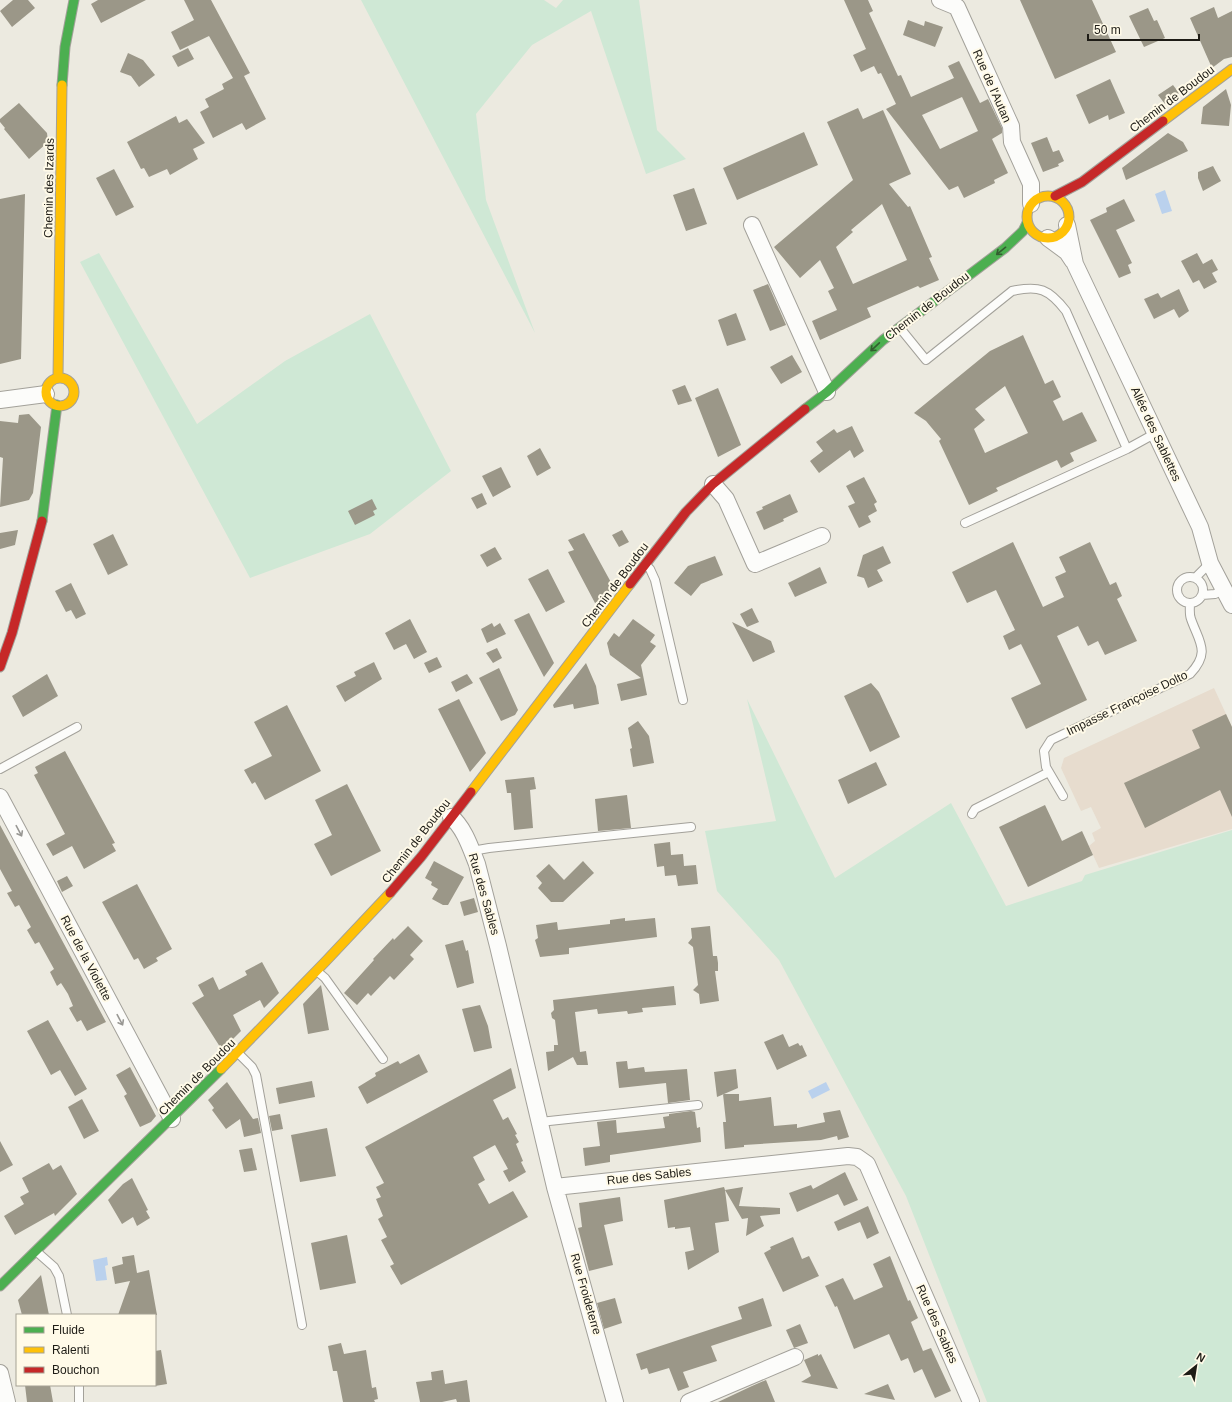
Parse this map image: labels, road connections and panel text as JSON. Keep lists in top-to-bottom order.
{
  "streets": {
    "street": [
      "Rue de l'Autan",
      "Chemin de Boudou",
      "Chemin des Izards",
      "Allée des Sablettes",
      "Rue des Sables",
      "Rue de la Violette",
      "Rue Froideterre"
    ],
    "lane": ["Impasse Françoise Dolto"]
  },
  "crossings": [
    ["Rue de l'Autan", "Chemin de Boudou"],
    ["Rue de l'Autan", "Allée des Sablettes"],
    ["Chemin de Boudou", "Allée des Sablettes"],
    ["Chemin de Boudou", "Rue des Sables"],
    ["Chemin de Boudou", "Rue de la Violette"],
    ["Rue des Sables", "Rue Froideterre"]
  ],
  "one_way": ["Rue de la Violette"],
  "legend": ["Fluide", "Ralenti", "Bouchon"],
  "scale_bar": "50 m",
  "north": "top right"
}
